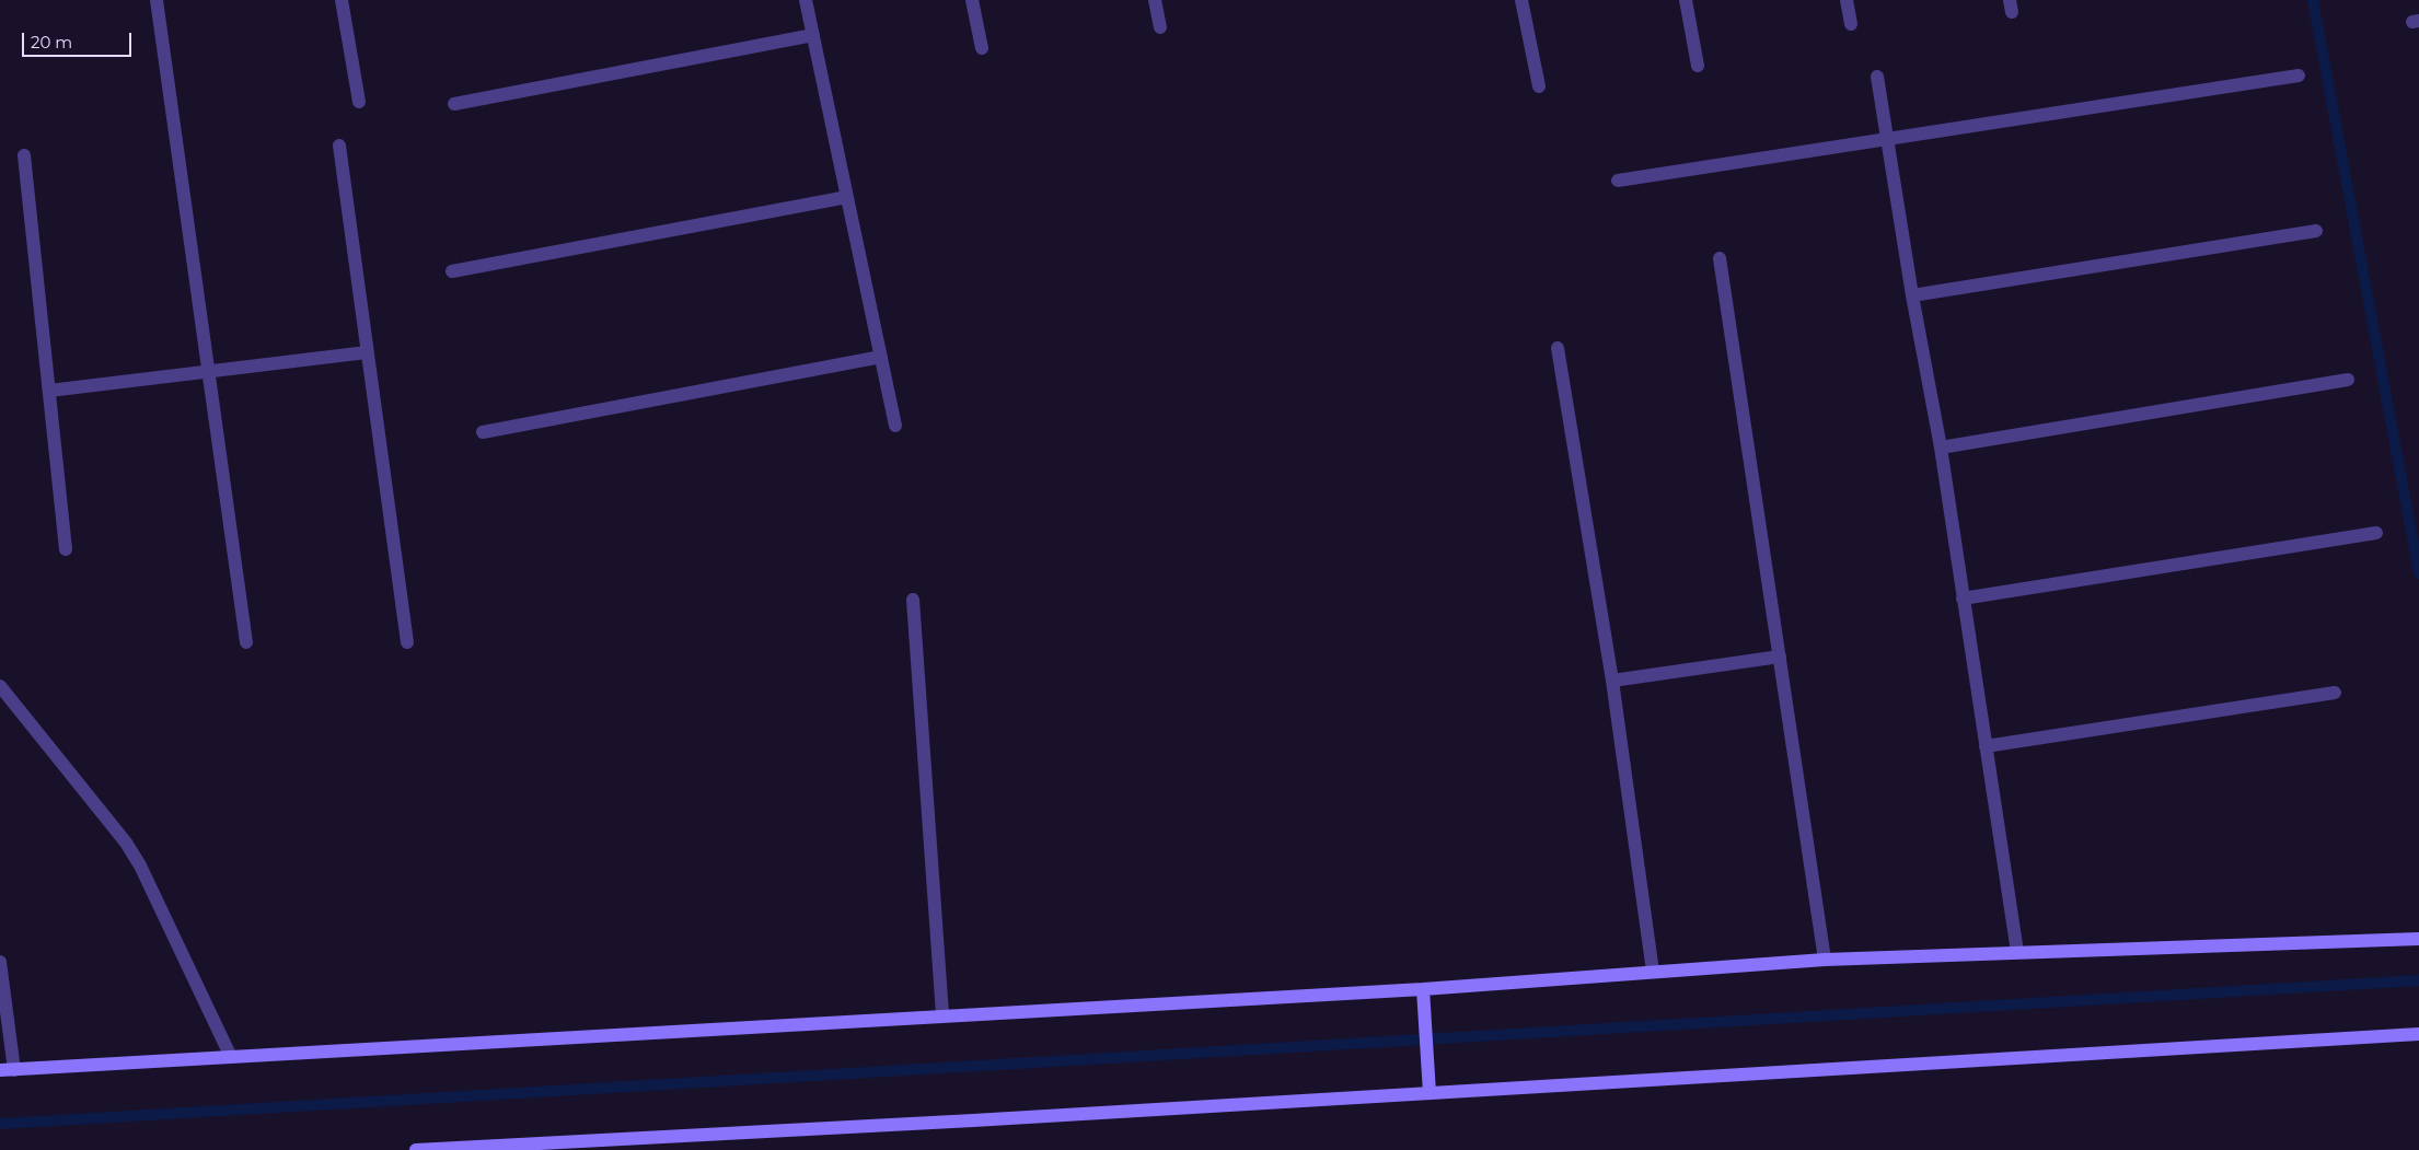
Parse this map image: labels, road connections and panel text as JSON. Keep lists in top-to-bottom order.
{
  "scale_bar": "20 m"
}
